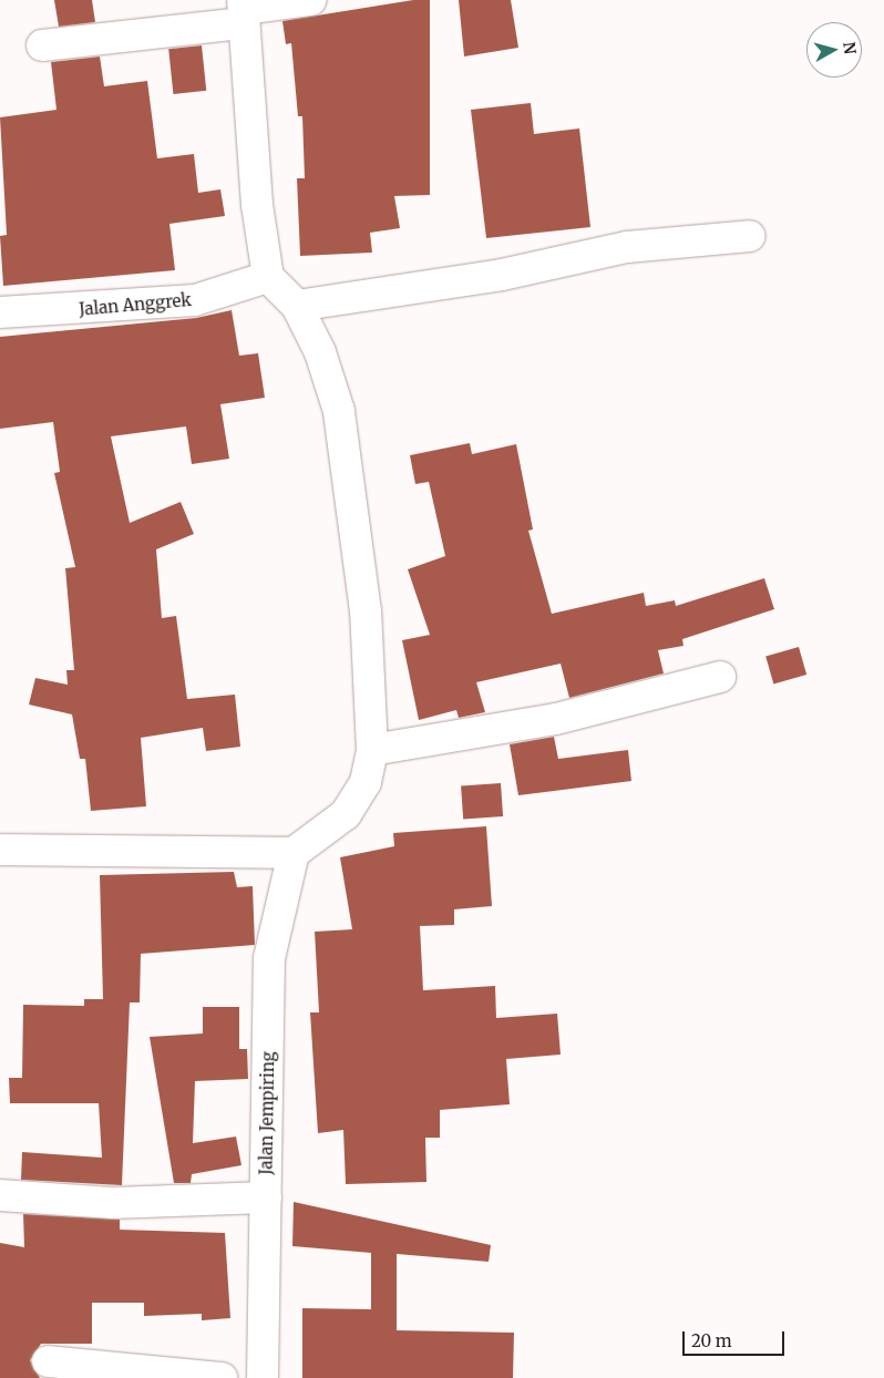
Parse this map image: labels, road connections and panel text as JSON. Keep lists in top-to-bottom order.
{
  "streets": {
    "street": ["Jalan Anggrek", "Jalan Jempiring"]
  },
  "scale_bar": "20 m",
  "north": "right"
}
